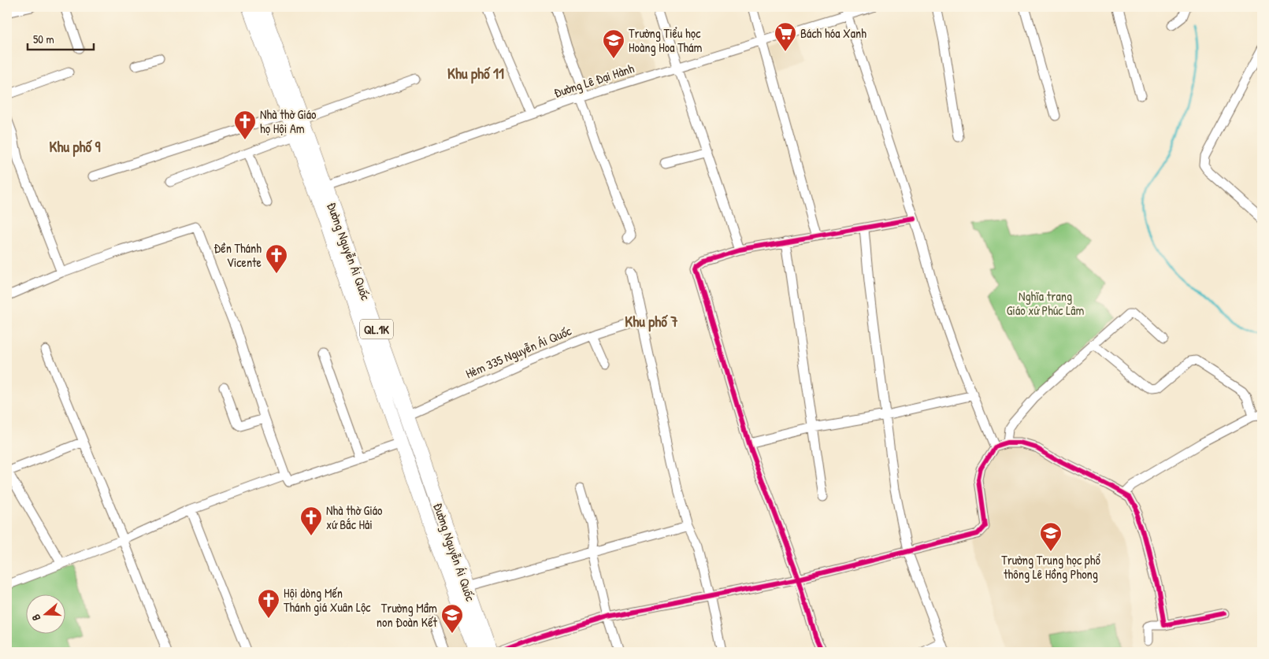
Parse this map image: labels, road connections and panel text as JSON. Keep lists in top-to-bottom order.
{
  "streets": {
    "main road": ["Đường Nguyễn Ái Quốc", "QL.1K"],
    "street": ["Đường Lê Đại Hành", "Hẻm 335 Nguyễn Ái Quốc"]
  },
  "crossings": [
    ["Đường Lê Đại Hành", "Đường Nguyễn Ái Quốc"],
    ["Đường Nguyễn Ái Quốc", "Hẻm 335 Nguyễn Ái Quốc"]
  ],
  "districts": ["Khu phố 11", "Khu phố 9", "Khu phố 7"],
  "parks": ["Nghĩa trang Giáo xứ Phúc Lâm"],
  "places": {
    "supermarket": ["Bách hóa Xanh"],
    "school or university": ["Trường Tiểu học Hoàng Hoa Thám", "Trường Trung học phổ thông Lê Hồng Phong", "Trường Mầm non Đoàn Kết"],
    "church": [
      "Nhà thờ Giáo họ Hội Am",
      "Đền Thánh Vicente",
      "Nhà thờ Giáo xứ Bắc Hải",
      "Hội dòng Mến Thánh giá Xuân Lộc"
    ]
  },
  "scale_bar": "50 m",
  "north": "left"
}
